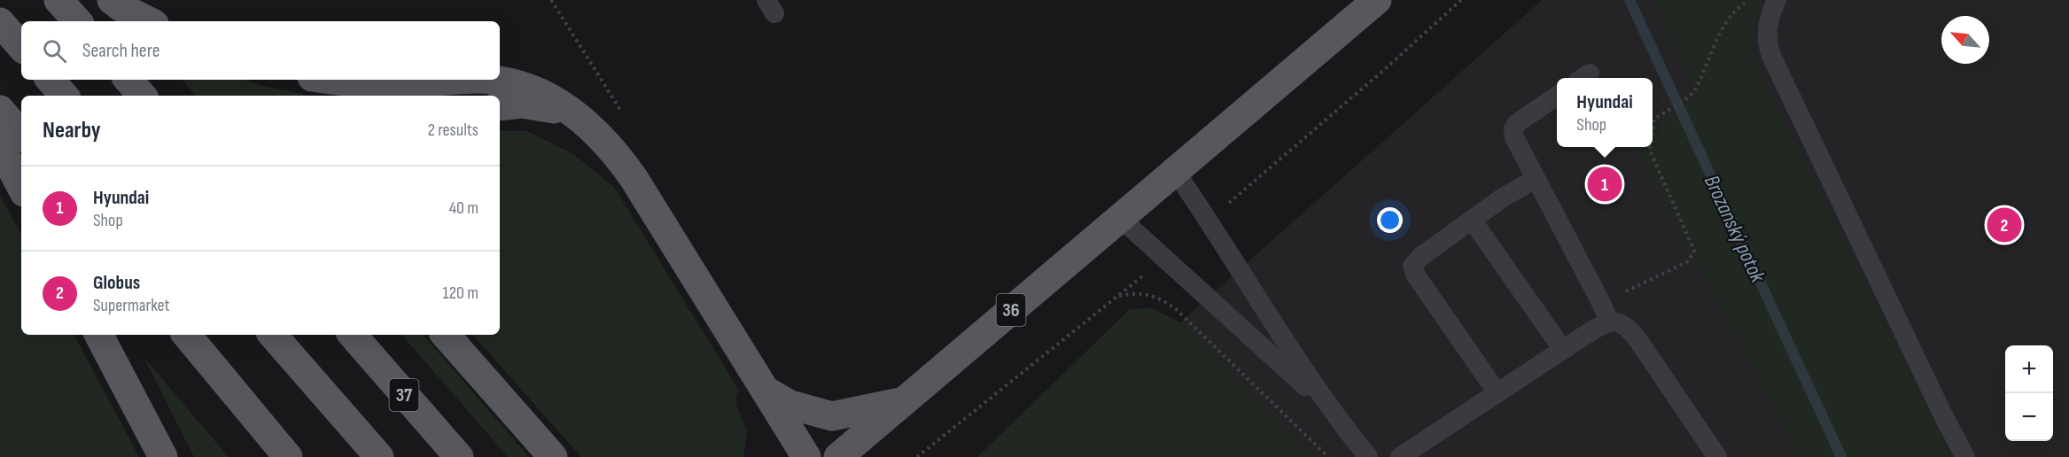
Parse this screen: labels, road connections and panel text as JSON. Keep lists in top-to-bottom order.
{
  "streets": {
    "main road": ["36", "37"]
  },
  "water": ["Brozanský potok"],
  "north": "top left",
  "page": {
    "search": "Search here",
    "popup": ["Hyundai", "Shop"],
    "heading": ["Nearby", "2 results"],
    "pins": ["1", "2"],
    "list": [
      {
        "mark": "1",
        "name": "Hyundai",
        "note": "Shop",
        "value": "40 m"
      },
      {
        "mark": "2",
        "name": "Globus",
        "note": "Supermarket",
        "value": "120 m"
      }
    ],
    "map_buttons": ["+", "−"]
  }
}
